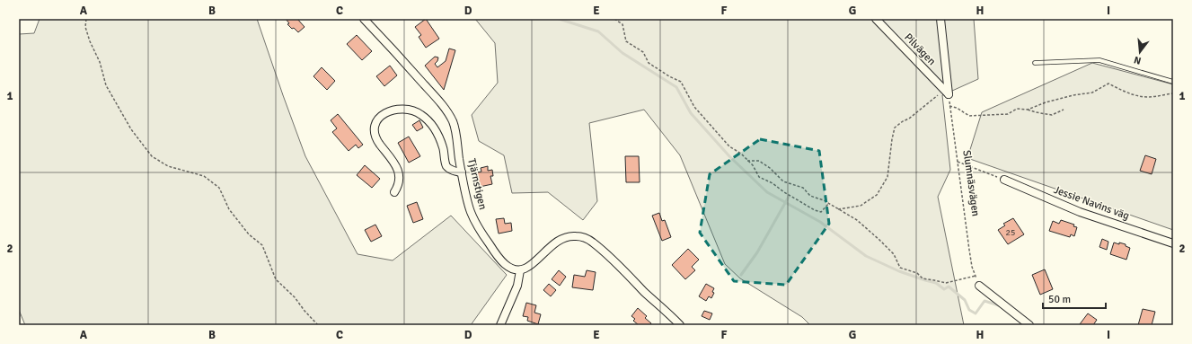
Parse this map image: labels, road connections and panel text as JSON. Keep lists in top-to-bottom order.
{
  "streets": {
    "street": ["Pilvägen", "Tjärnstigen", "Jessie Navins väg"],
    "path": ["Slumnäsvägen"]
  },
  "crossings": [
    ["Pilvägen", "Slumnäsvägen"]
  ],
  "house_numbers": ["25"],
  "scale_bar": "50 m",
  "north": "bottom",
  "grid": {
    "columns": [
      "A",
      "B",
      "C",
      "D",
      "E",
      "F",
      "G",
      "H",
      "I"
    ],
    "rows": ["1", "2"]
  }
}
